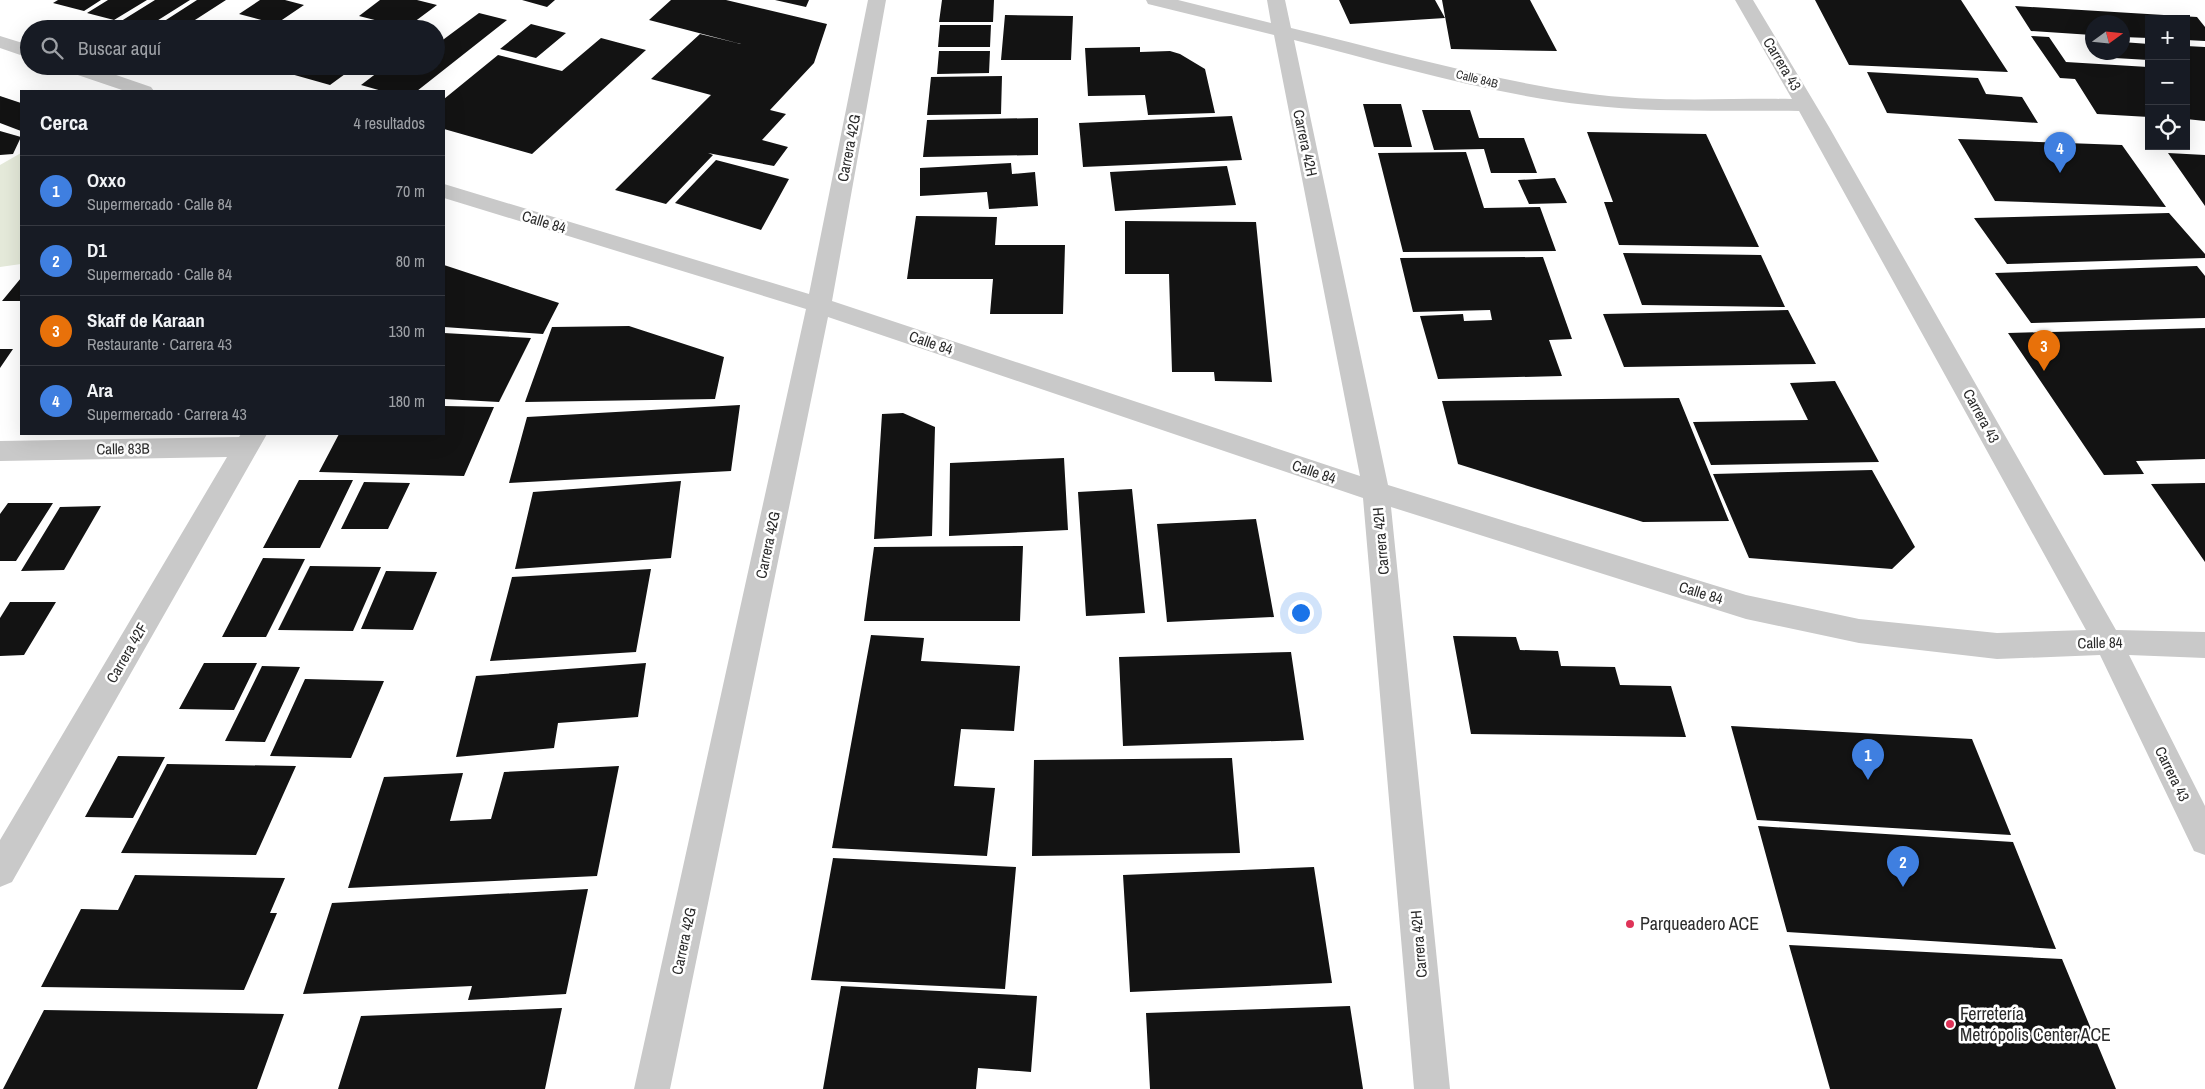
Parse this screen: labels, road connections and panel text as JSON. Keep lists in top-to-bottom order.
{
  "streets": {
    "street": [
      "Carrera 43",
      "Calle 84B",
      "Carrera 42H",
      "Carrera 42G",
      "Calle 84",
      "Calle 83B",
      "Carrera 42F"
    ]
  },
  "crossings": [
    ["Carrera 43", "Calle 84B"],
    ["Carrera 43", "Calle 84"],
    ["Calle 84B", "Carrera 42H"],
    ["Carrera 42H", "Calle 84"],
    ["Carrera 42G", "Calle 84"],
    ["Calle 83B", "Carrera 42F"]
  ],
  "places": ["Parqueadero ACE", "Ferretería Metrópolis Center ACE"],
  "north": "right",
  "page": {
    "map_buttons": ["+", "−"],
    "search": "Buscar aquí",
    "heading": ["Cerca", "4 resultados"],
    "pins": [
      "4",
      "3",
      "1",
      "2"
    ],
    "list": [
      {
        "mark": "1",
        "name": "Oxxo",
        "note": "Supermercado · Calle 84",
        "value": "70 m"
      },
      {
        "mark": "2",
        "name": "D1",
        "note": "Supermercado · Calle 84",
        "value": "80 m"
      },
      {
        "mark": "3",
        "name": "Skaff de Karaan",
        "note": "Restaurante · Carrera 43",
        "value": "130 m"
      },
      {
        "mark": "4",
        "name": "Ara",
        "note": "Supermercado · Carrera 43",
        "value": "180 m"
      }
    ]
  }
}
